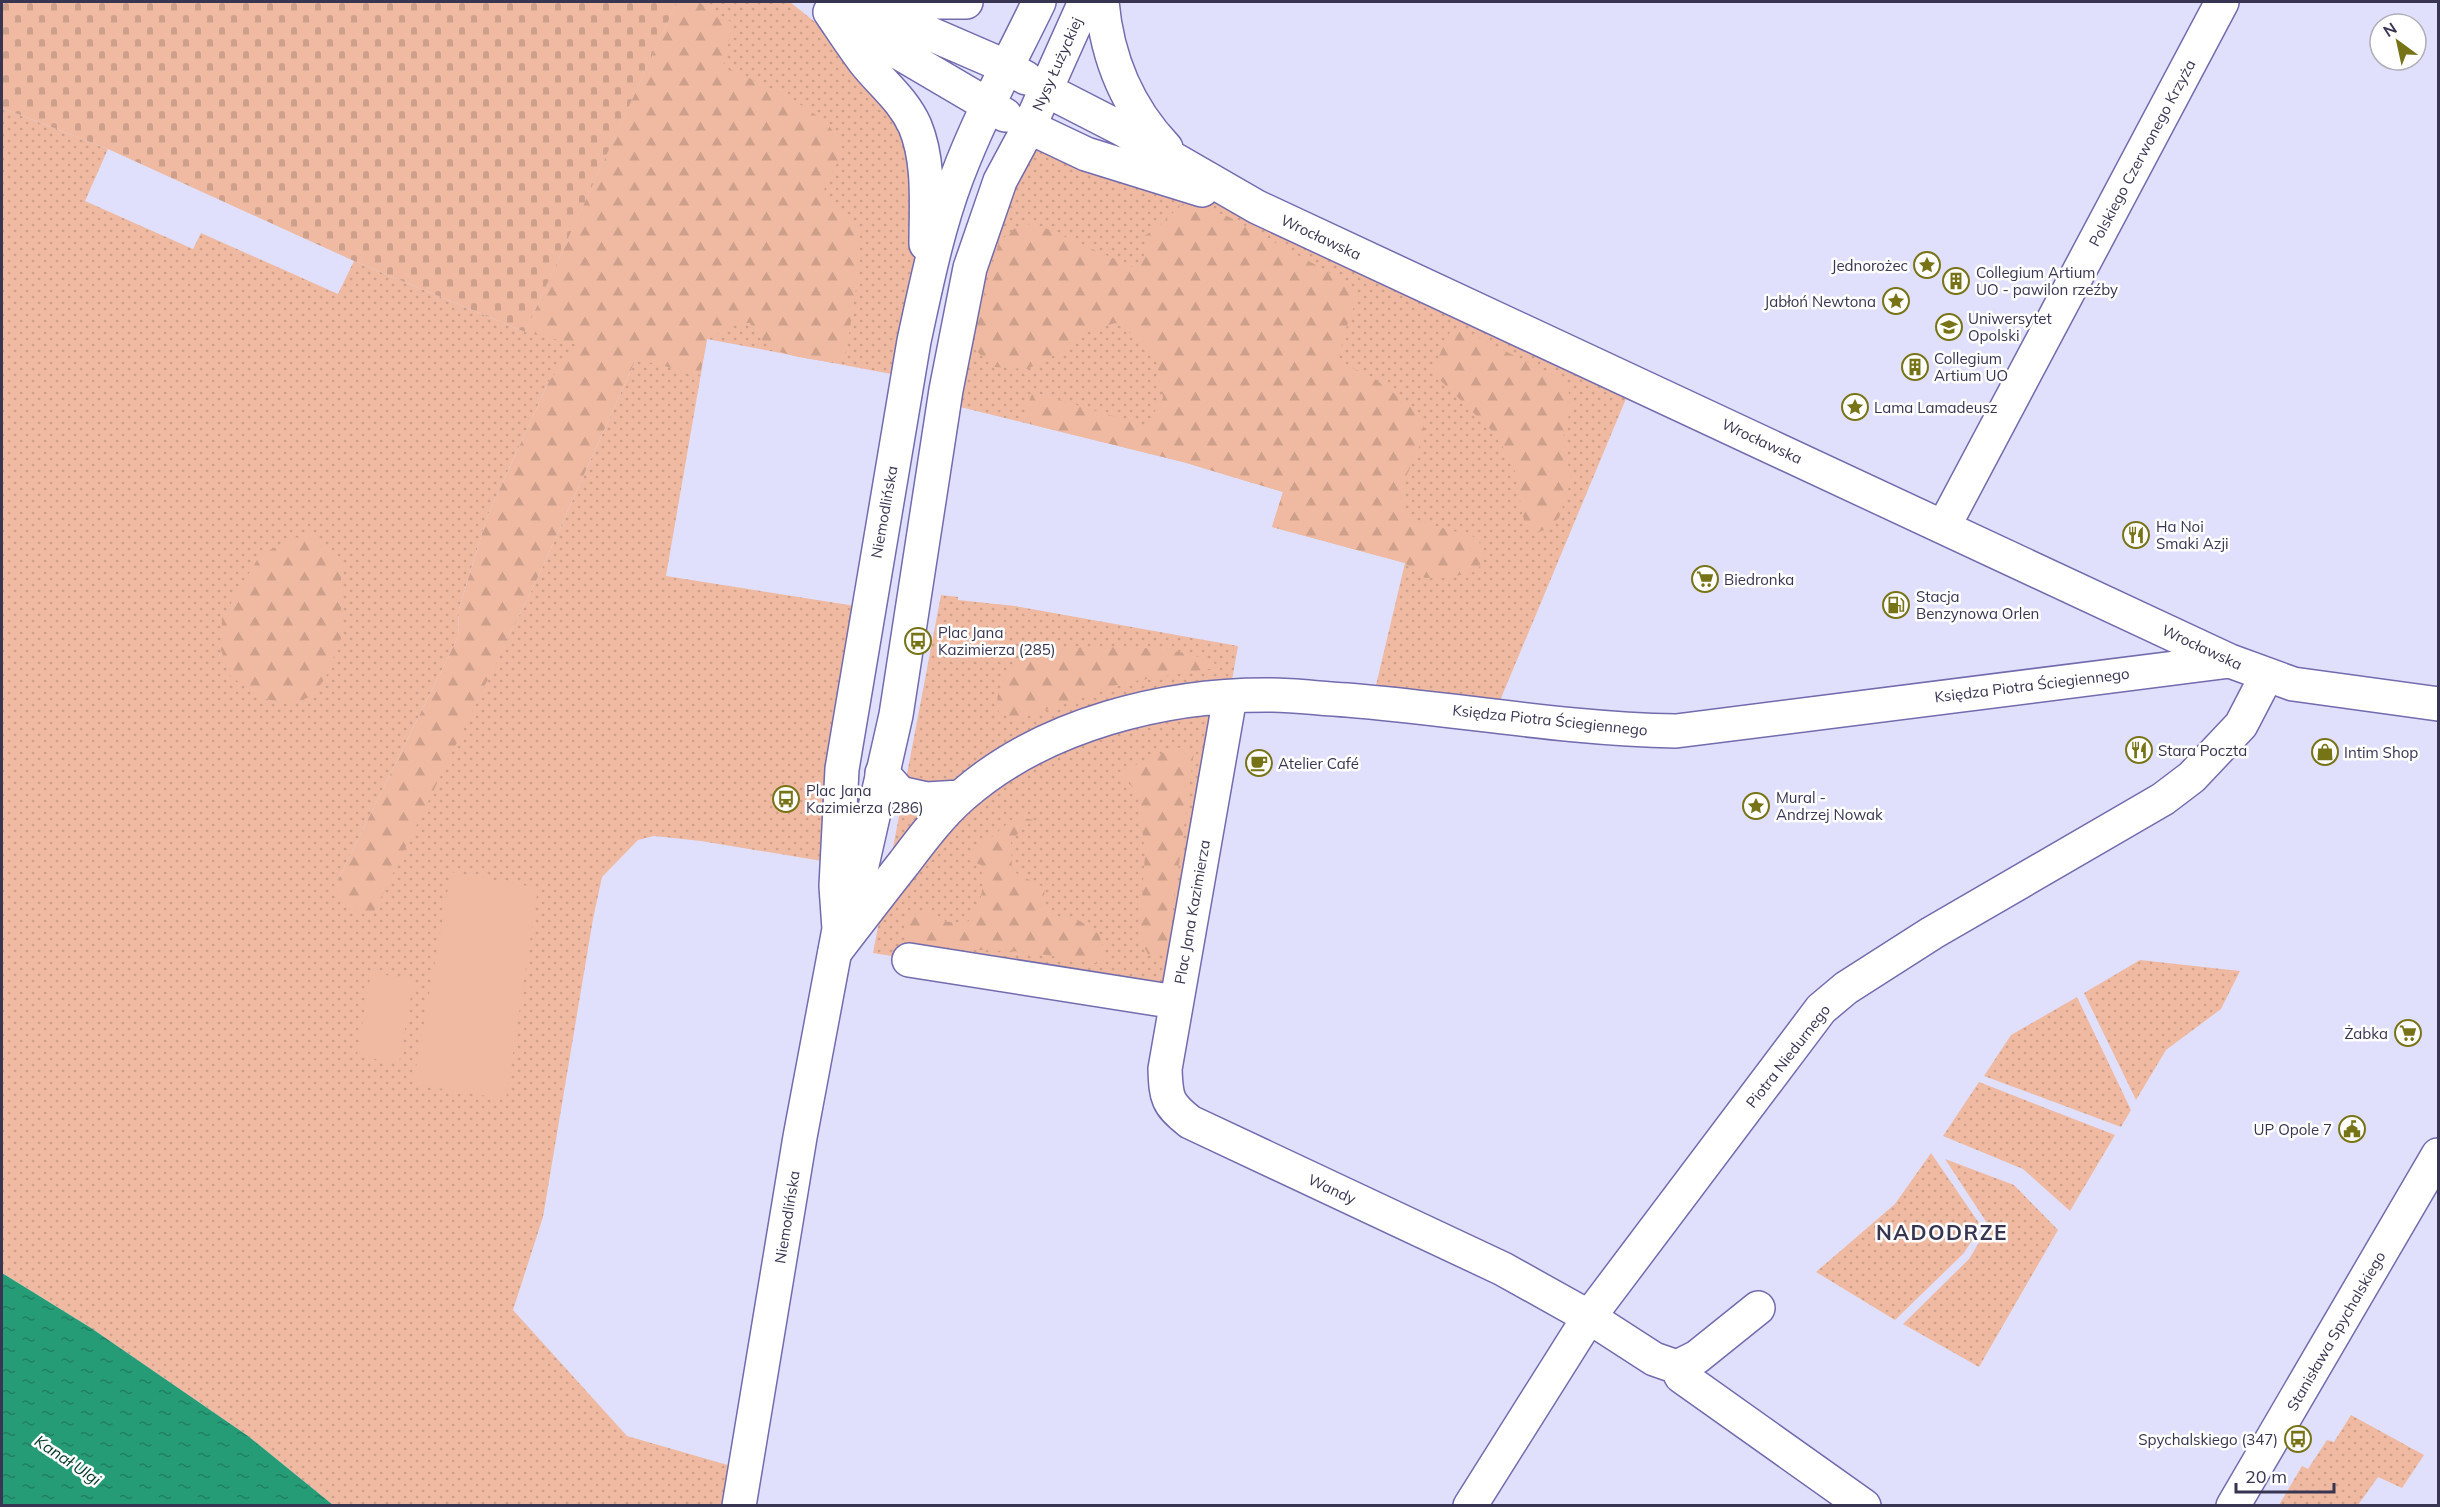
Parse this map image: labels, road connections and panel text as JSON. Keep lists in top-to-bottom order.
{
  "streets": {
    "street": [
      "Nysy Łużyckiej",
      "Polskiego Czerwonego Krzyża",
      "Wrocławska",
      "Niemodlińska",
      "Księdza Piotra Ściegiennego",
      "Plac Jana Kazimierza",
      "Piotra Niedurnego",
      "Wandy",
      "Stanisława Spychalskiego"
    ]
  },
  "crossings": [
    ["Nysy Łużyckiej", "Wrocławska"],
    ["Nysy Łużyckiej", "Niemodlińska"],
    ["Polskiego Czerwonego Krzyża", "Wrocławska"],
    ["Wrocławska", "Niemodlińska"],
    ["Wrocławska", "Księdza Piotra Ściegiennego"],
    ["Wrocławska", "Piotra Niedurnego"],
    ["Niemodlińska", "Księdza Piotra Ściegiennego"],
    ["Księdza Piotra Ściegiennego", "Plac Jana Kazimierza"],
    ["Plac Jana Kazimierza", "Wandy"],
    ["Piotra Niedurnego", "Wandy"]
  ],
  "districts": ["NADODRZE"],
  "water": ["Kanał Ulgi"],
  "places": {
    "place": [
      "Jednorożec",
      "Jabłoń Newtona",
      "Lama Lamadeusz",
      "Mural - Andrzej Nowak"
    ],
    "building": ["Collegium Artium UO - pawilon rzeźby", "Collegium Artium UO"],
    "school or university": ["Uniwersytet Opolski"],
    "restaurant": ["Ha Noi Smaki Azji", "Stara Poczta"],
    "supermarket": ["Biedronka", "Żabka"],
    "fuel station": ["Stacja Benzynowa Orlen"],
    "bus stop": ["Plac Jana Kazimierza (285)", "Plac Jana Kazimierza (286)", "Spychalskiego (347)"],
    "shop": ["Intim Shop"],
    "cafe": ["Atelier Café"],
    "public building": ["UP Opole 7"]
  },
  "scale_bar": "20 m",
  "north": "top left"
}
